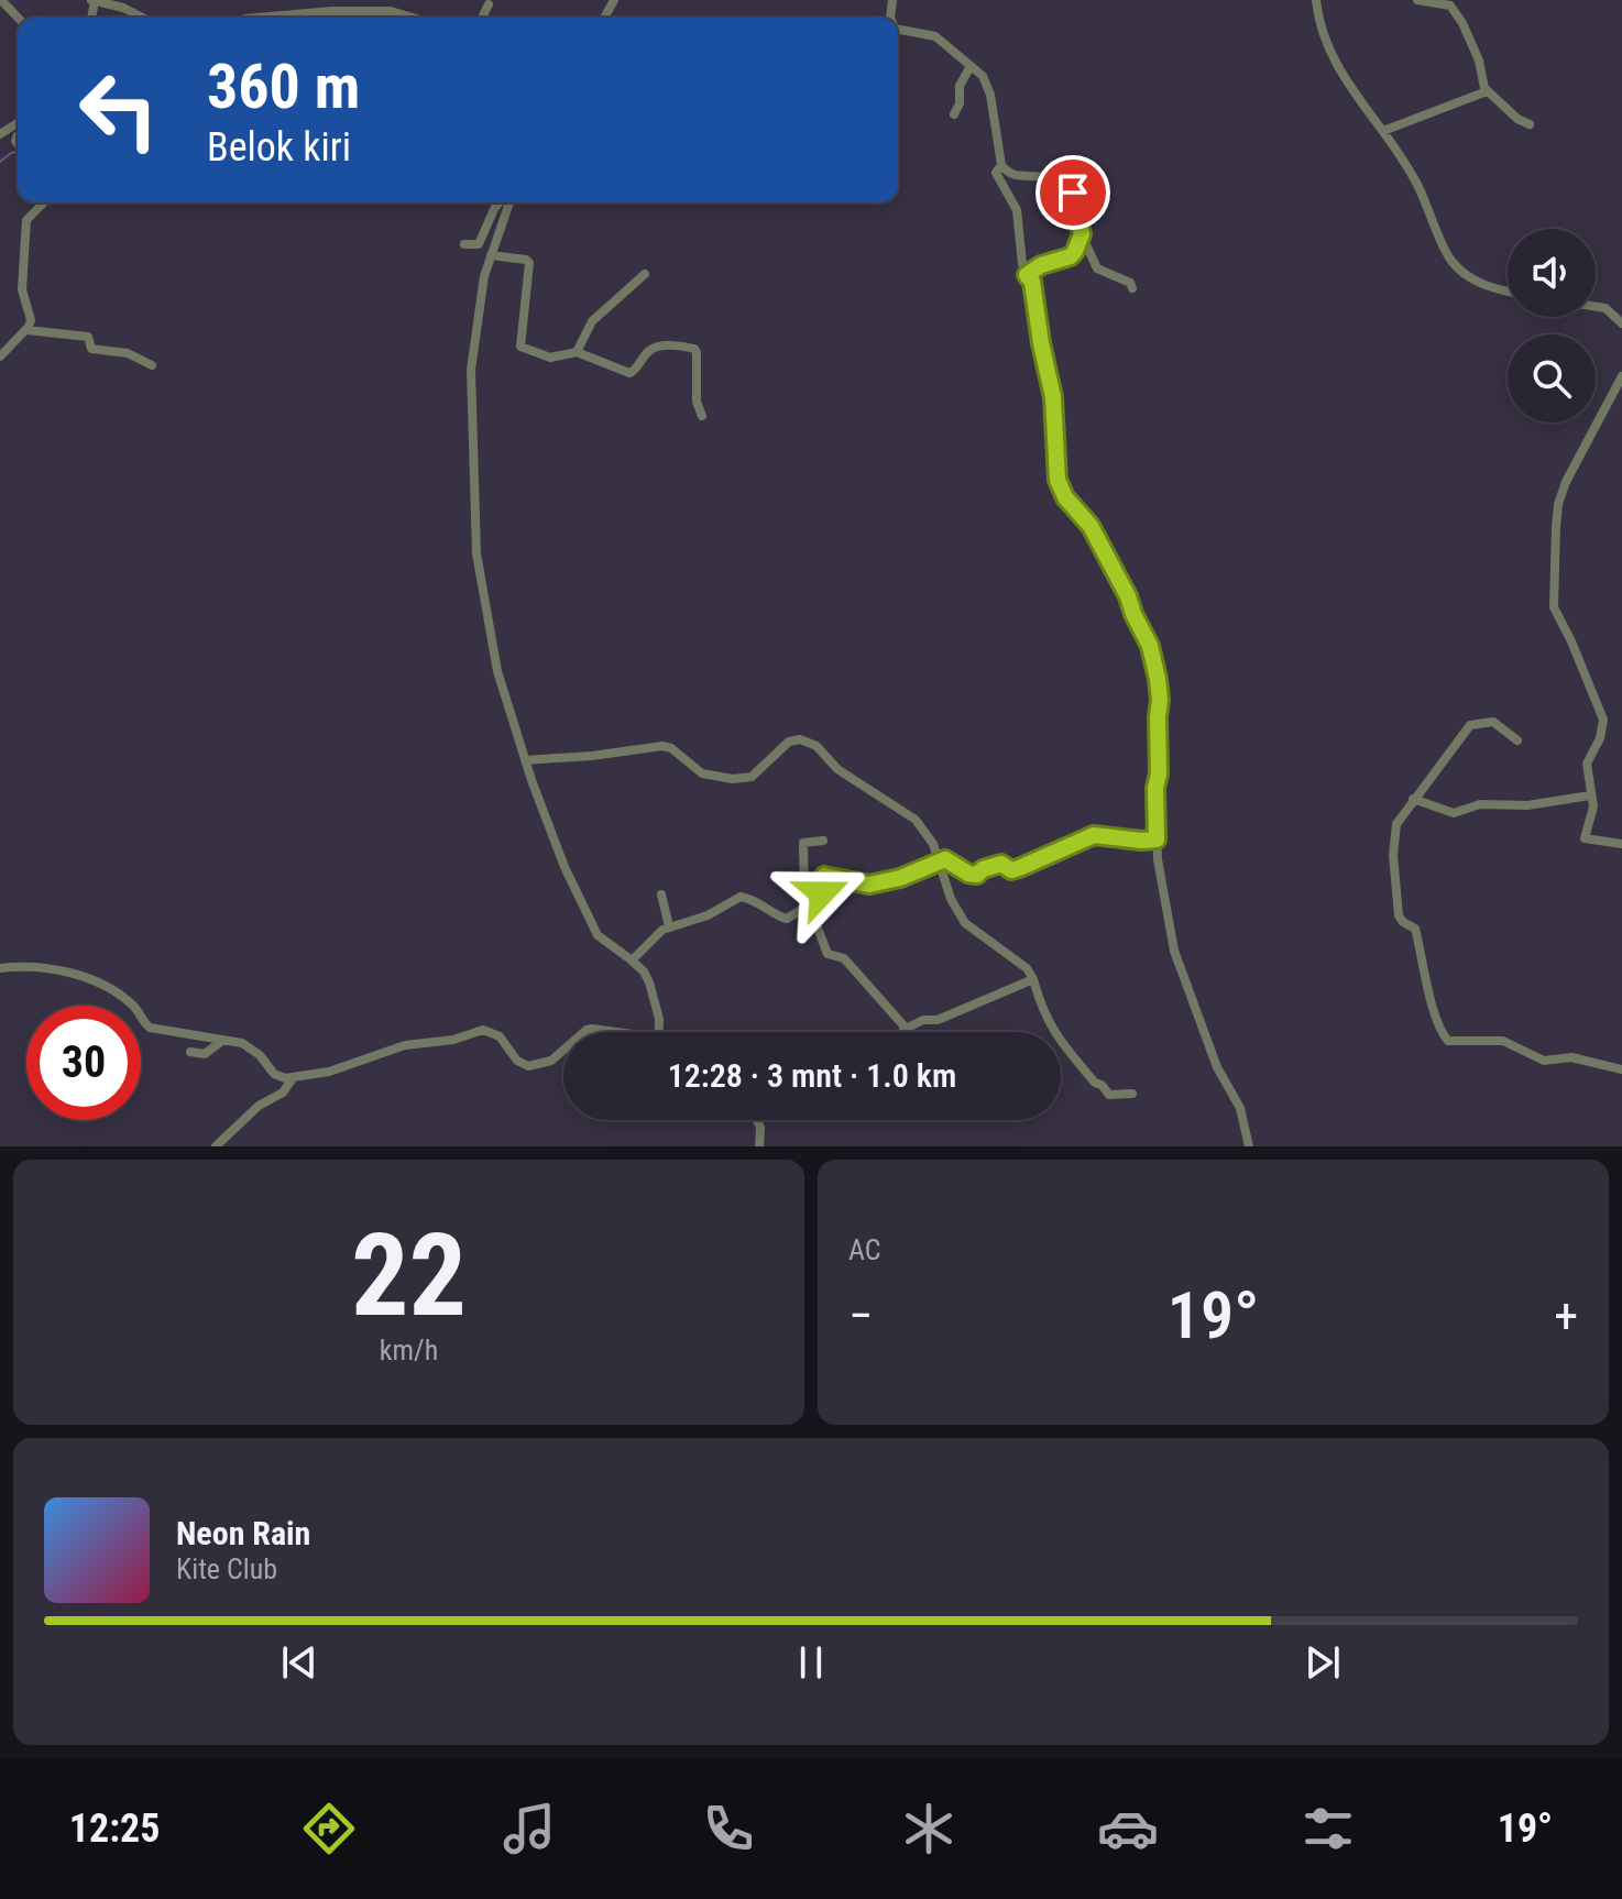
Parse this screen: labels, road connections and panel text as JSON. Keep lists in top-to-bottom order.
{
  "page": {
    "turn": ["360 m", "Belok kiri"],
    "limit": "30",
    "trip": "12:28 · 3 mnt · 1.0 km",
    "tile": [
      ["22", "km/h"],
      "AC"
    ],
    "heat": ["−", "19°", "+"],
    "song": ["Neon Rain", "Kite Club"],
    "tabs": ["12:25", "19°"]
  }
}
